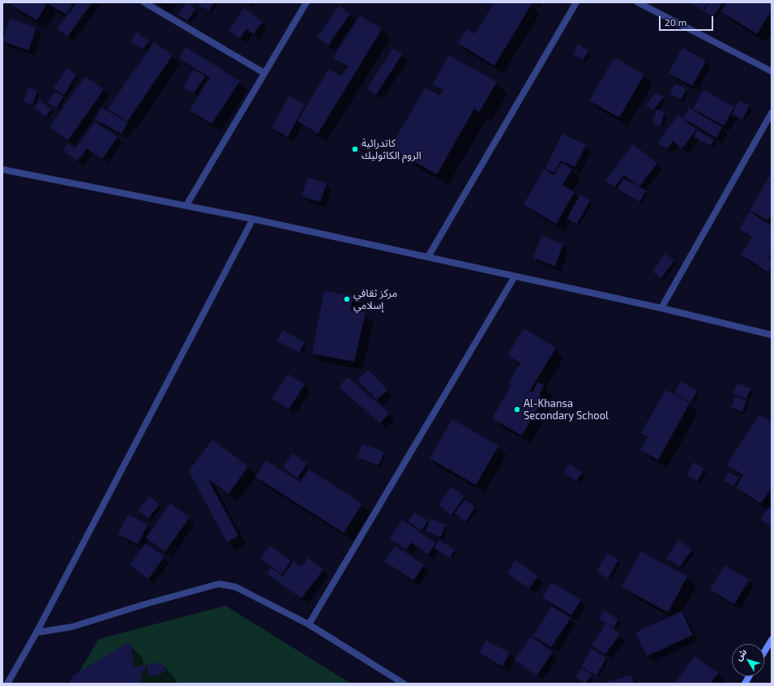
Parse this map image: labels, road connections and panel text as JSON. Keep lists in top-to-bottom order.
{
  "places": ["كاتدرائية الروم الكاثوليك", "مركز ثقافي إسلامي", "Al-Khansa Secondary School"],
  "scale_bar": "20 m",
  "north": "top left"
}
